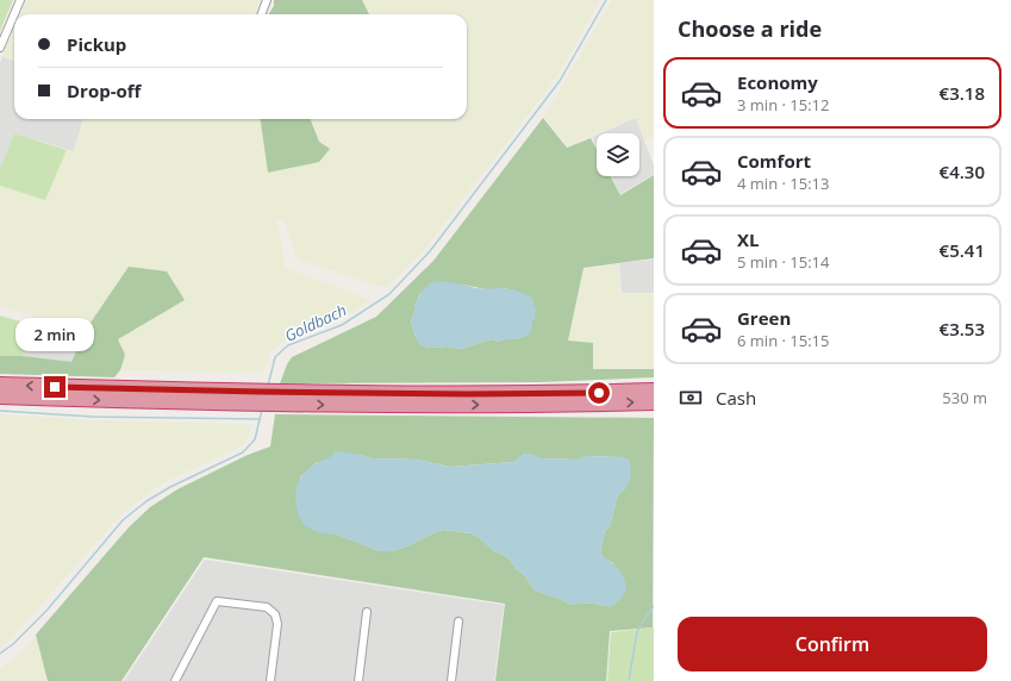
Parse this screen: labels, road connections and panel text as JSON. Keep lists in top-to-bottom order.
{
  "water": ["Goldbach"],
  "page": {
    "heading": "Choose a ride",
    "banner": ["Pickup", "Drop-off"],
    "list": [
      {
        "name": "Economy",
        "note": "3 min · 15:12",
        "value": "€3.18"
      },
      {
        "name": "Comfort",
        "note": "4 min · 15:13",
        "value": "€4.30"
      },
      {
        "name": "XL",
        "note": "5 min · 15:14",
        "value": "€5.41"
      },
      {
        "name": "Green",
        "note": "6 min · 15:15",
        "value": "€3.53"
      }
    ],
    "bubble": "2 min",
    "pay": ["Cash", "530 m"],
    "buttons": "Confirm"
  }
}
